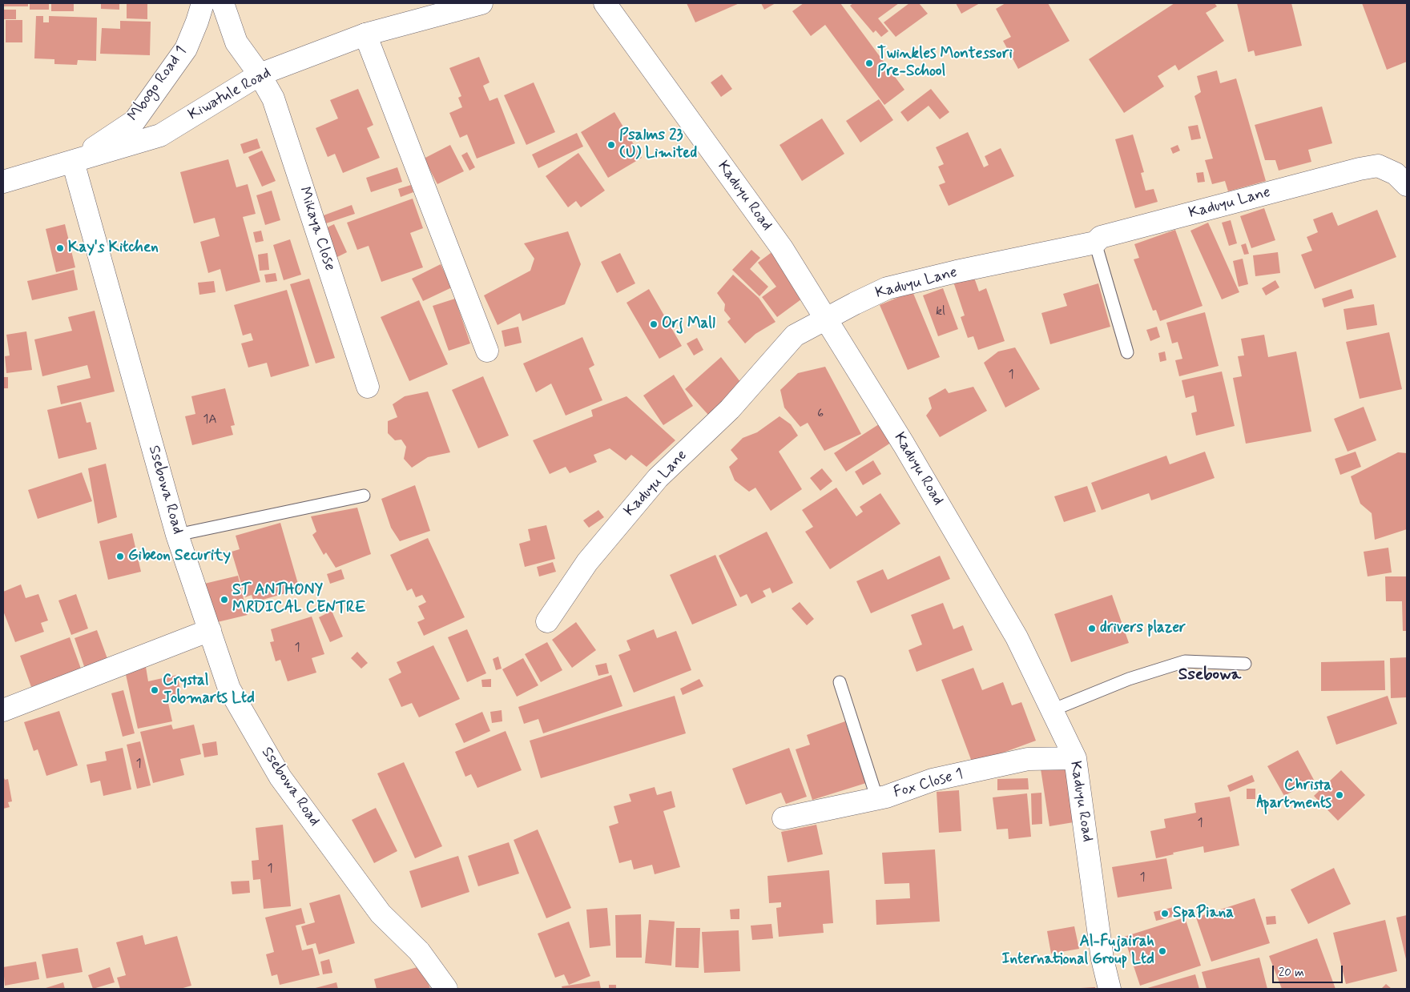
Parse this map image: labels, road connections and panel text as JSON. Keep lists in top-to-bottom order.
{
  "streets": {
    "street": [
      "Mbogo Road 1",
      "Kiwatule Road",
      "Kaduyu Road",
      "Kaduyu Lane",
      "Mikaya Close",
      "Ssebowa Road",
      "Fox Close 1"
    ]
  },
  "crossings": [
    ["Mbogo Road 1", "Kiwatule Road"],
    ["Mbogo Road 1", "Ssebowa Road"],
    ["Kiwatule Road", "Mikaya Close"],
    ["Kiwatule Road", "Ssebowa Road"],
    ["Kaduyu Road", "Kaduyu Lane"],
    ["Kaduyu Road", "Fox Close 1"]
  ],
  "districts": ["Ssebowa"],
  "places": [
    "Twinkles Montessori Pre-School",
    "Psalms 23 (U) Limited",
    "Kay's Kitchen",
    "Orj Mall",
    "Gibeon Security",
    "ST ANTHONY MRDICAL CENTRE",
    "drivers plazer",
    "Crystal Jobmarts Ltd",
    "Christa Apartments",
    "SpaPiana",
    "Al-Fujairah International Group Ltd"
  ],
  "house_numbers": [
    "kl",
    "1",
    "6",
    "1A",
    "1",
    "1",
    "1",
    "1",
    "1"
  ],
  "scale_bar": "20 m"
}
